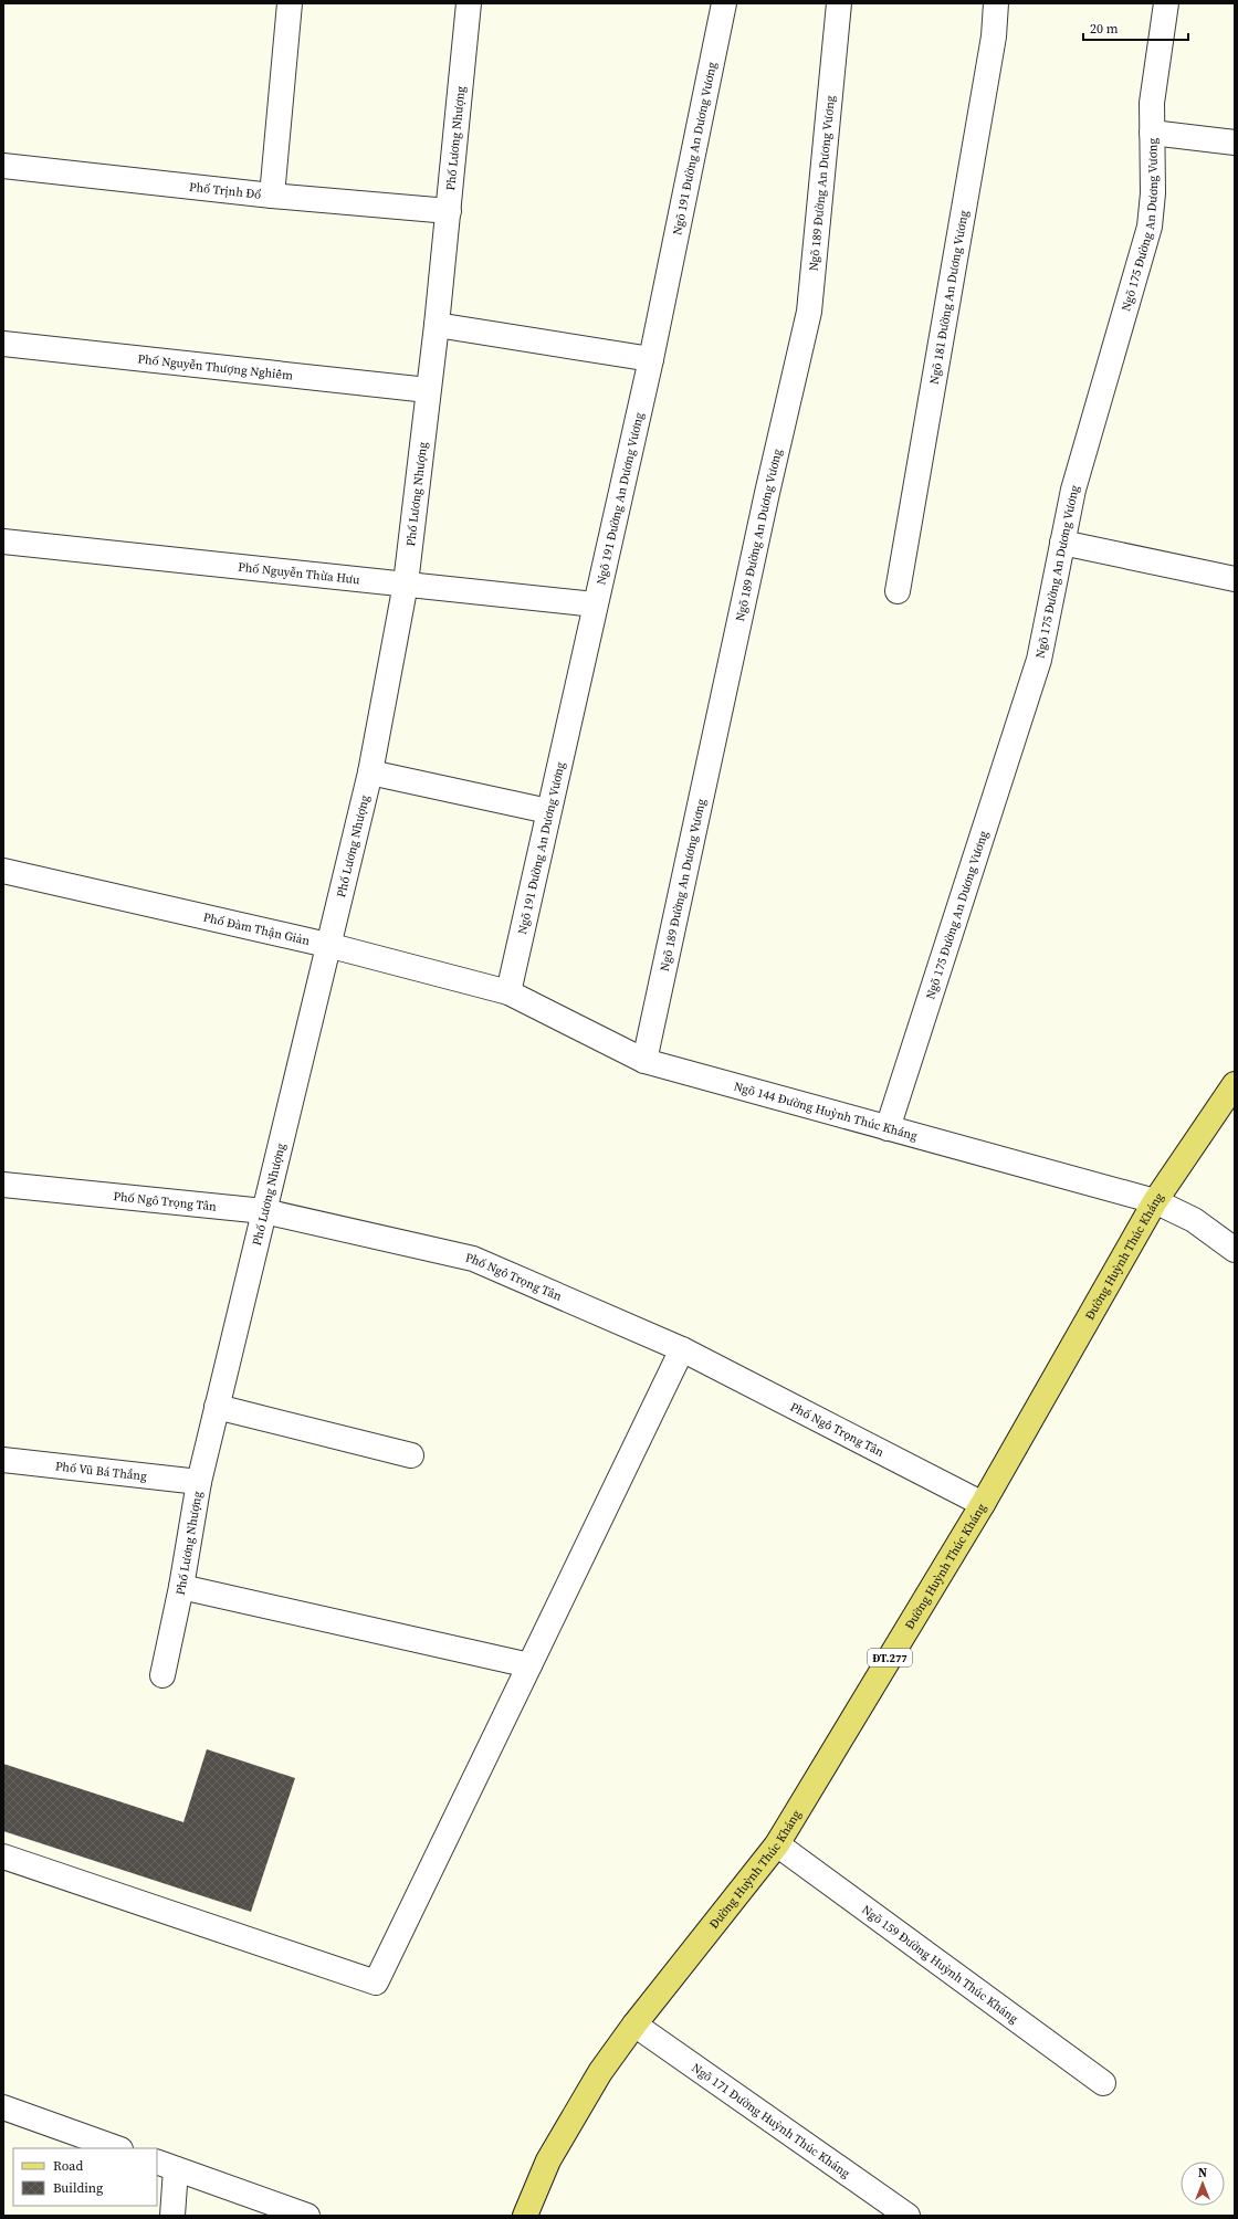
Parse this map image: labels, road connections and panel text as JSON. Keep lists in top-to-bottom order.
{
  "streets": {
    "main road": ["Đường Huỳnh Thúc Kháng", "ĐT.277"],
    "street": [
      "Phố Lương Nhượng",
      "Ngõ 191 Đường An Dương Vương",
      "Ngõ 189 Đường An Dương Vương",
      "Phố Trịnh Đổ",
      "Ngõ 175 Đường An Dương Vương",
      "Ngõ 181 Đường An Dương Vương",
      "Phố Nguyễn Thượng Nghiêm",
      "Phố Nguyễn Thừa Hưu",
      "Phố Đàm Thận Giản",
      "Ngõ 144 Đường Huỳnh Thúc Kháng",
      "Phố Ngô Trọng Tân",
      "Phố Vũ Bá Thắng",
      "Ngõ 159 Đường Huỳnh Thúc Kháng",
      "Ngõ 171 Đường Huỳnh Thúc Kháng"
    ]
  },
  "crossings": [
    ["Phố Lương Nhượng", "Phố Trịnh Đổ"],
    ["Phố Lương Nhượng", "Phố Nguyễn Thượng Nghiêm"],
    ["Phố Lương Nhượng", "Phố Nguyễn Thừa Hưu"],
    ["Phố Lương Nhượng", "Phố Đàm Thận Giản"],
    ["Phố Lương Nhượng", "Phố Ngô Trọng Tân"],
    ["Phố Lương Nhượng", "Phố Vũ Bá Thắng"],
    ["Ngõ 191 Đường An Dương Vương", "Phố Nguyễn Thừa Hưu"],
    ["Ngõ 191 Đường An Dương Vương", "Phố Đàm Thận Giản"],
    ["Ngõ 191 Đường An Dương Vương", "Ngõ 144 Đường Huỳnh Thúc Kháng"],
    ["Ngõ 189 Đường An Dương Vương", "Ngõ 144 Đường Huỳnh Thúc Kháng"],
    ["Ngõ 175 Đường An Dương Vương", "Ngõ 144 Đường Huỳnh Thúc Kháng"],
    ["Phố Đàm Thận Giản", "Ngõ 144 Đường Huỳnh Thúc Kháng"],
    ["Ngõ 144 Đường Huỳnh Thúc Kháng", "Đường Huỳnh Thúc Kháng"],
    ["Phố Ngô Trọng Tân", "Đường Huỳnh Thúc Kháng"],
    ["Đường Huỳnh Thúc Kháng", "Ngõ 159 Đường Huỳnh Thúc Kháng"],
    ["Đường Huỳnh Thúc Kháng", "Ngõ 171 Đường Huỳnh Thúc Kháng"]
  ],
  "legend": ["Road", "Building"],
  "scale_bar": "20 m",
  "north": "top"
}
